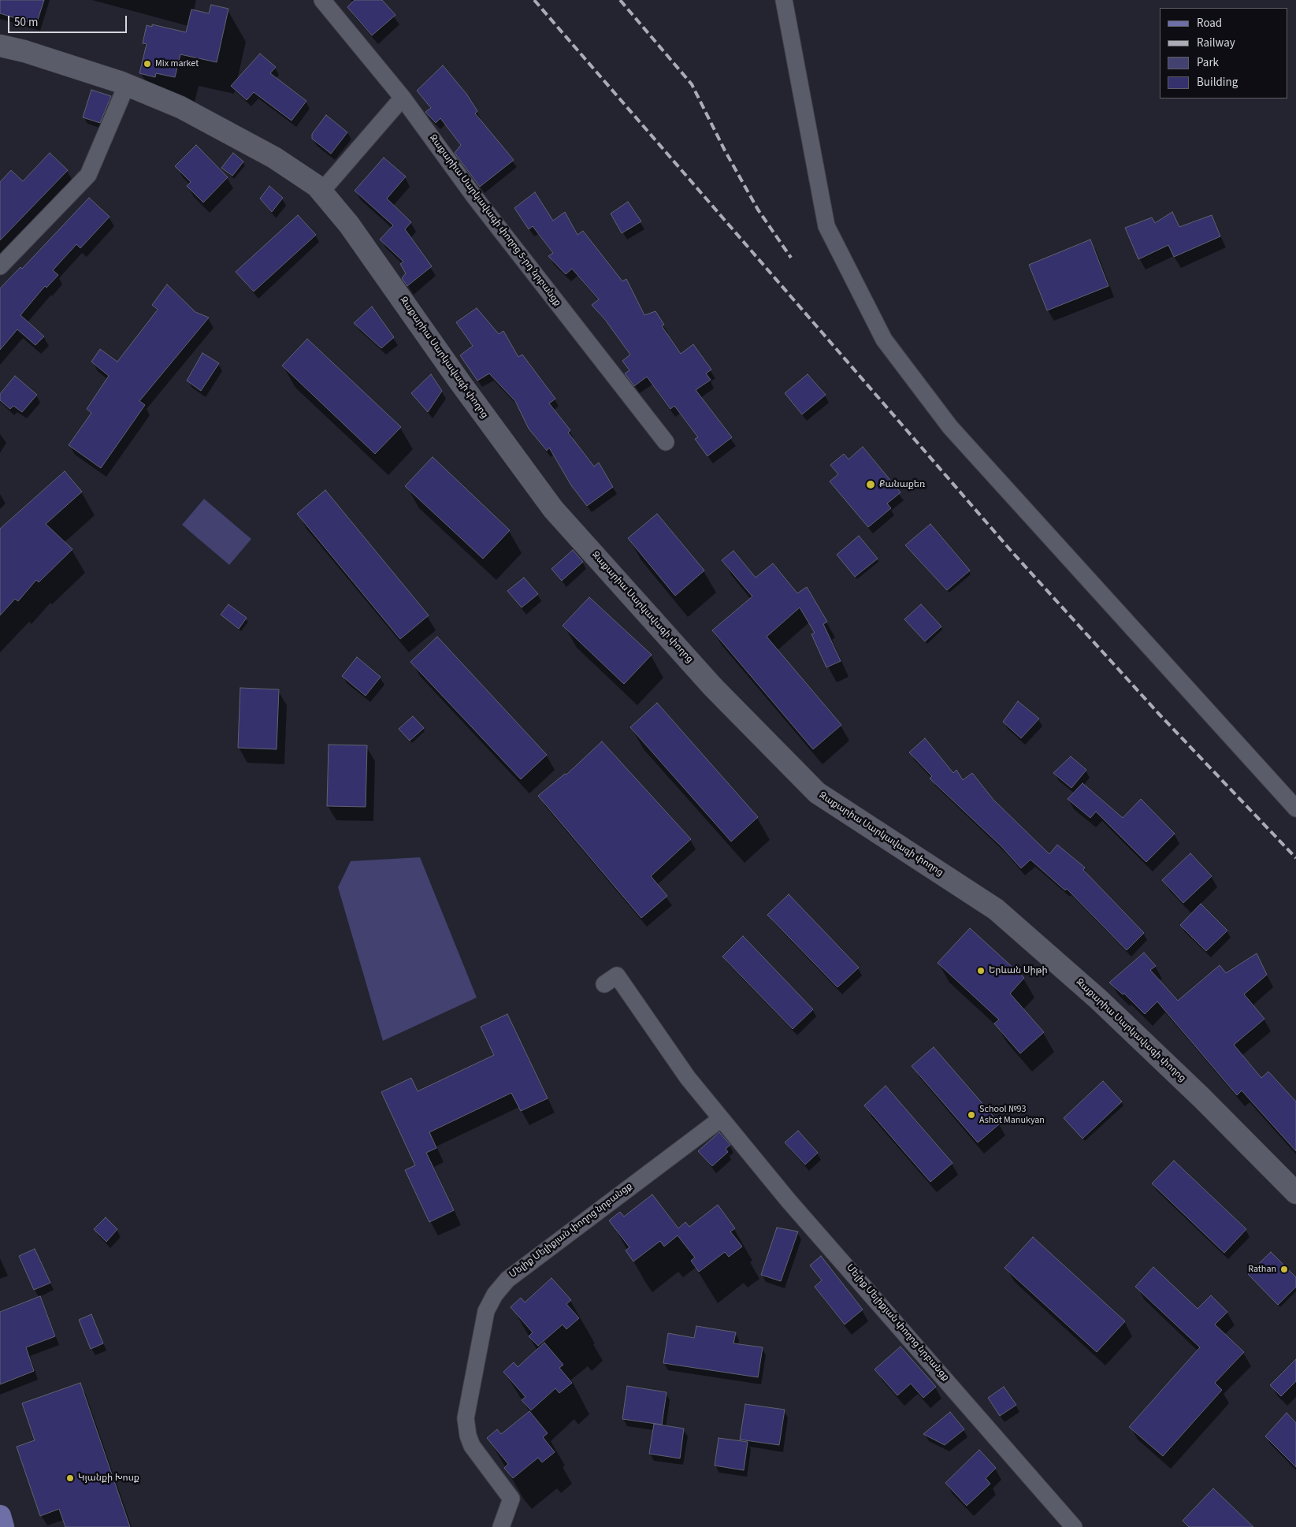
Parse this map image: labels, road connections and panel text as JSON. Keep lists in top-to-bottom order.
{
  "streets": {
    "main road": ["Զաքարիա Սարկավագի փողոց"],
    "street": ["Զաքարիա Սարկավագի փողոց 5-րդ նրբանցք", "Մելիք Մելիքյան փողոց նրբանցք"]
  },
  "places": [
    "Mix market",
    "Քանաքեռ",
    "Երևան Սիթի",
    "School №93 Ashot Manukyan",
    "Rathan",
    "Կյանքի Խոսք"
  ],
  "legend": [
    "Road",
    "Railway",
    "Park",
    "Building"
  ],
  "scale_bar": "50 m"
}
